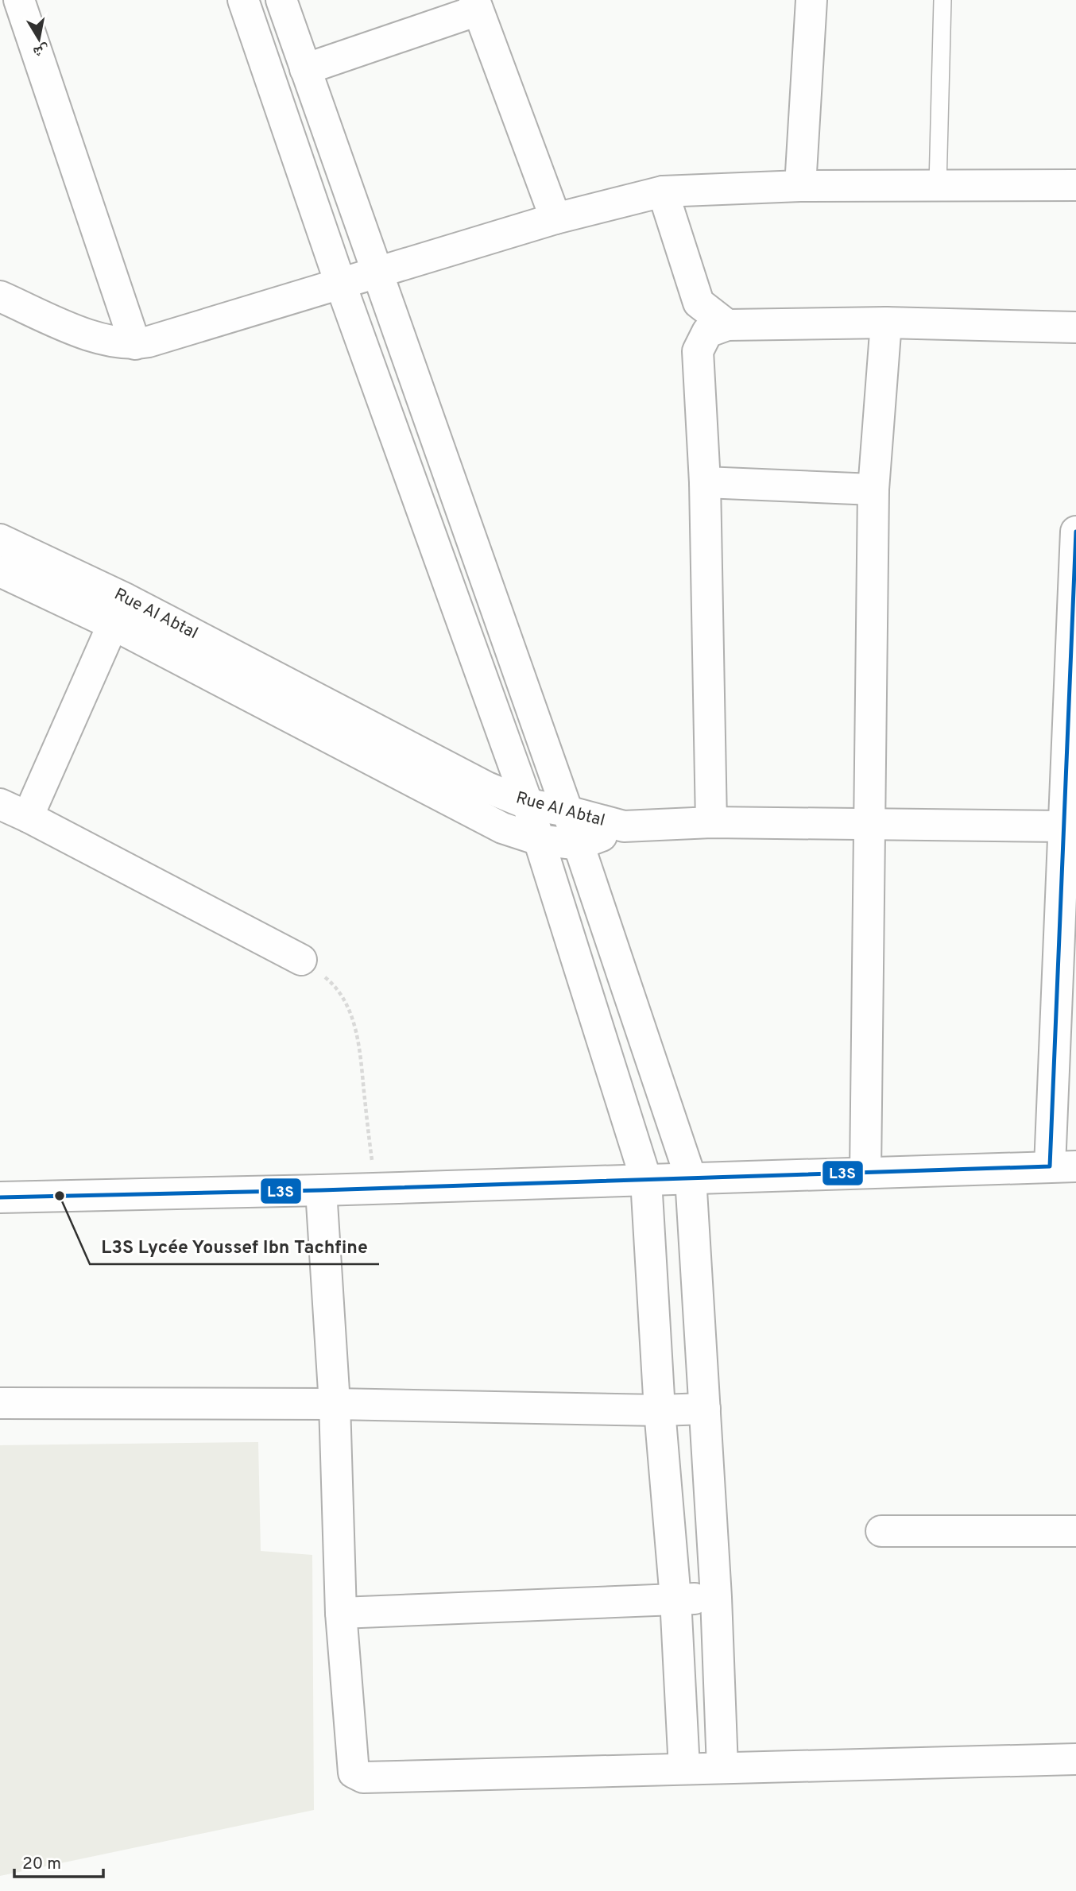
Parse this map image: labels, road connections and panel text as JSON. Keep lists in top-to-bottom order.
{
  "streets": {
    "street": ["Rue Al Abtal"]
  },
  "places": ["L3S Lycée Youssef Ibn Tachfine"],
  "lines": ["transit line L3S"],
  "scale_bar": "20 m",
  "north": "bottom"
}
